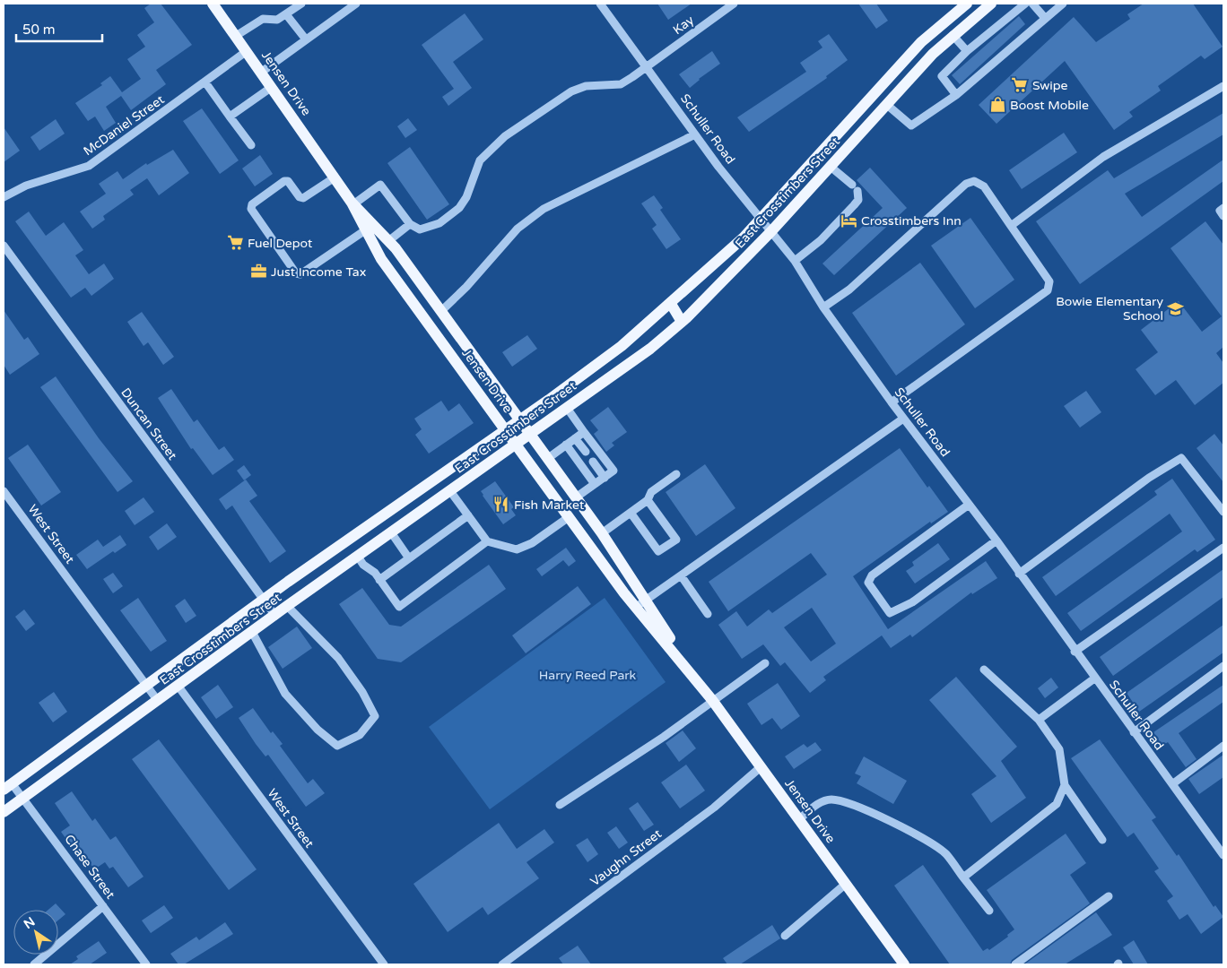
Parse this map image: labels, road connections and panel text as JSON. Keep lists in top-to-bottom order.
{
  "streets": {
    "main road": ["Jensen Drive", "East Crosstimbers Street"],
    "street": [
      "Kay",
      "McDaniel Street",
      "Schuller Road",
      "Duncan Street",
      "West Street",
      "Vaughn Street",
      "Chase Street"
    ]
  },
  "crossings": [
    ["Kay", "Schuller Road"],
    ["Jensen Drive", "McDaniel Street"],
    ["Jensen Drive", "East Crosstimbers Street"],
    ["Jensen Drive", "Vaughn Street"],
    ["Schuller Road", "East Crosstimbers Street"],
    ["East Crosstimbers Street", "Duncan Street"],
    ["East Crosstimbers Street", "West Street"],
    ["East Crosstimbers Street", "Chase Street"]
  ],
  "parks": ["Harry Reed Park"],
  "places": {
    "supermarket": ["Swipe", "Fuel Depot"],
    "shop": ["Boost Mobile"],
    "hotel": ["Crosstimbers Inn"],
    "office": ["Just Income Tax"],
    "school or university": ["Bowie Elementary School"],
    "restaurant": ["Fish Market"]
  },
  "scale_bar": "50 m",
  "north": "top left"
}
